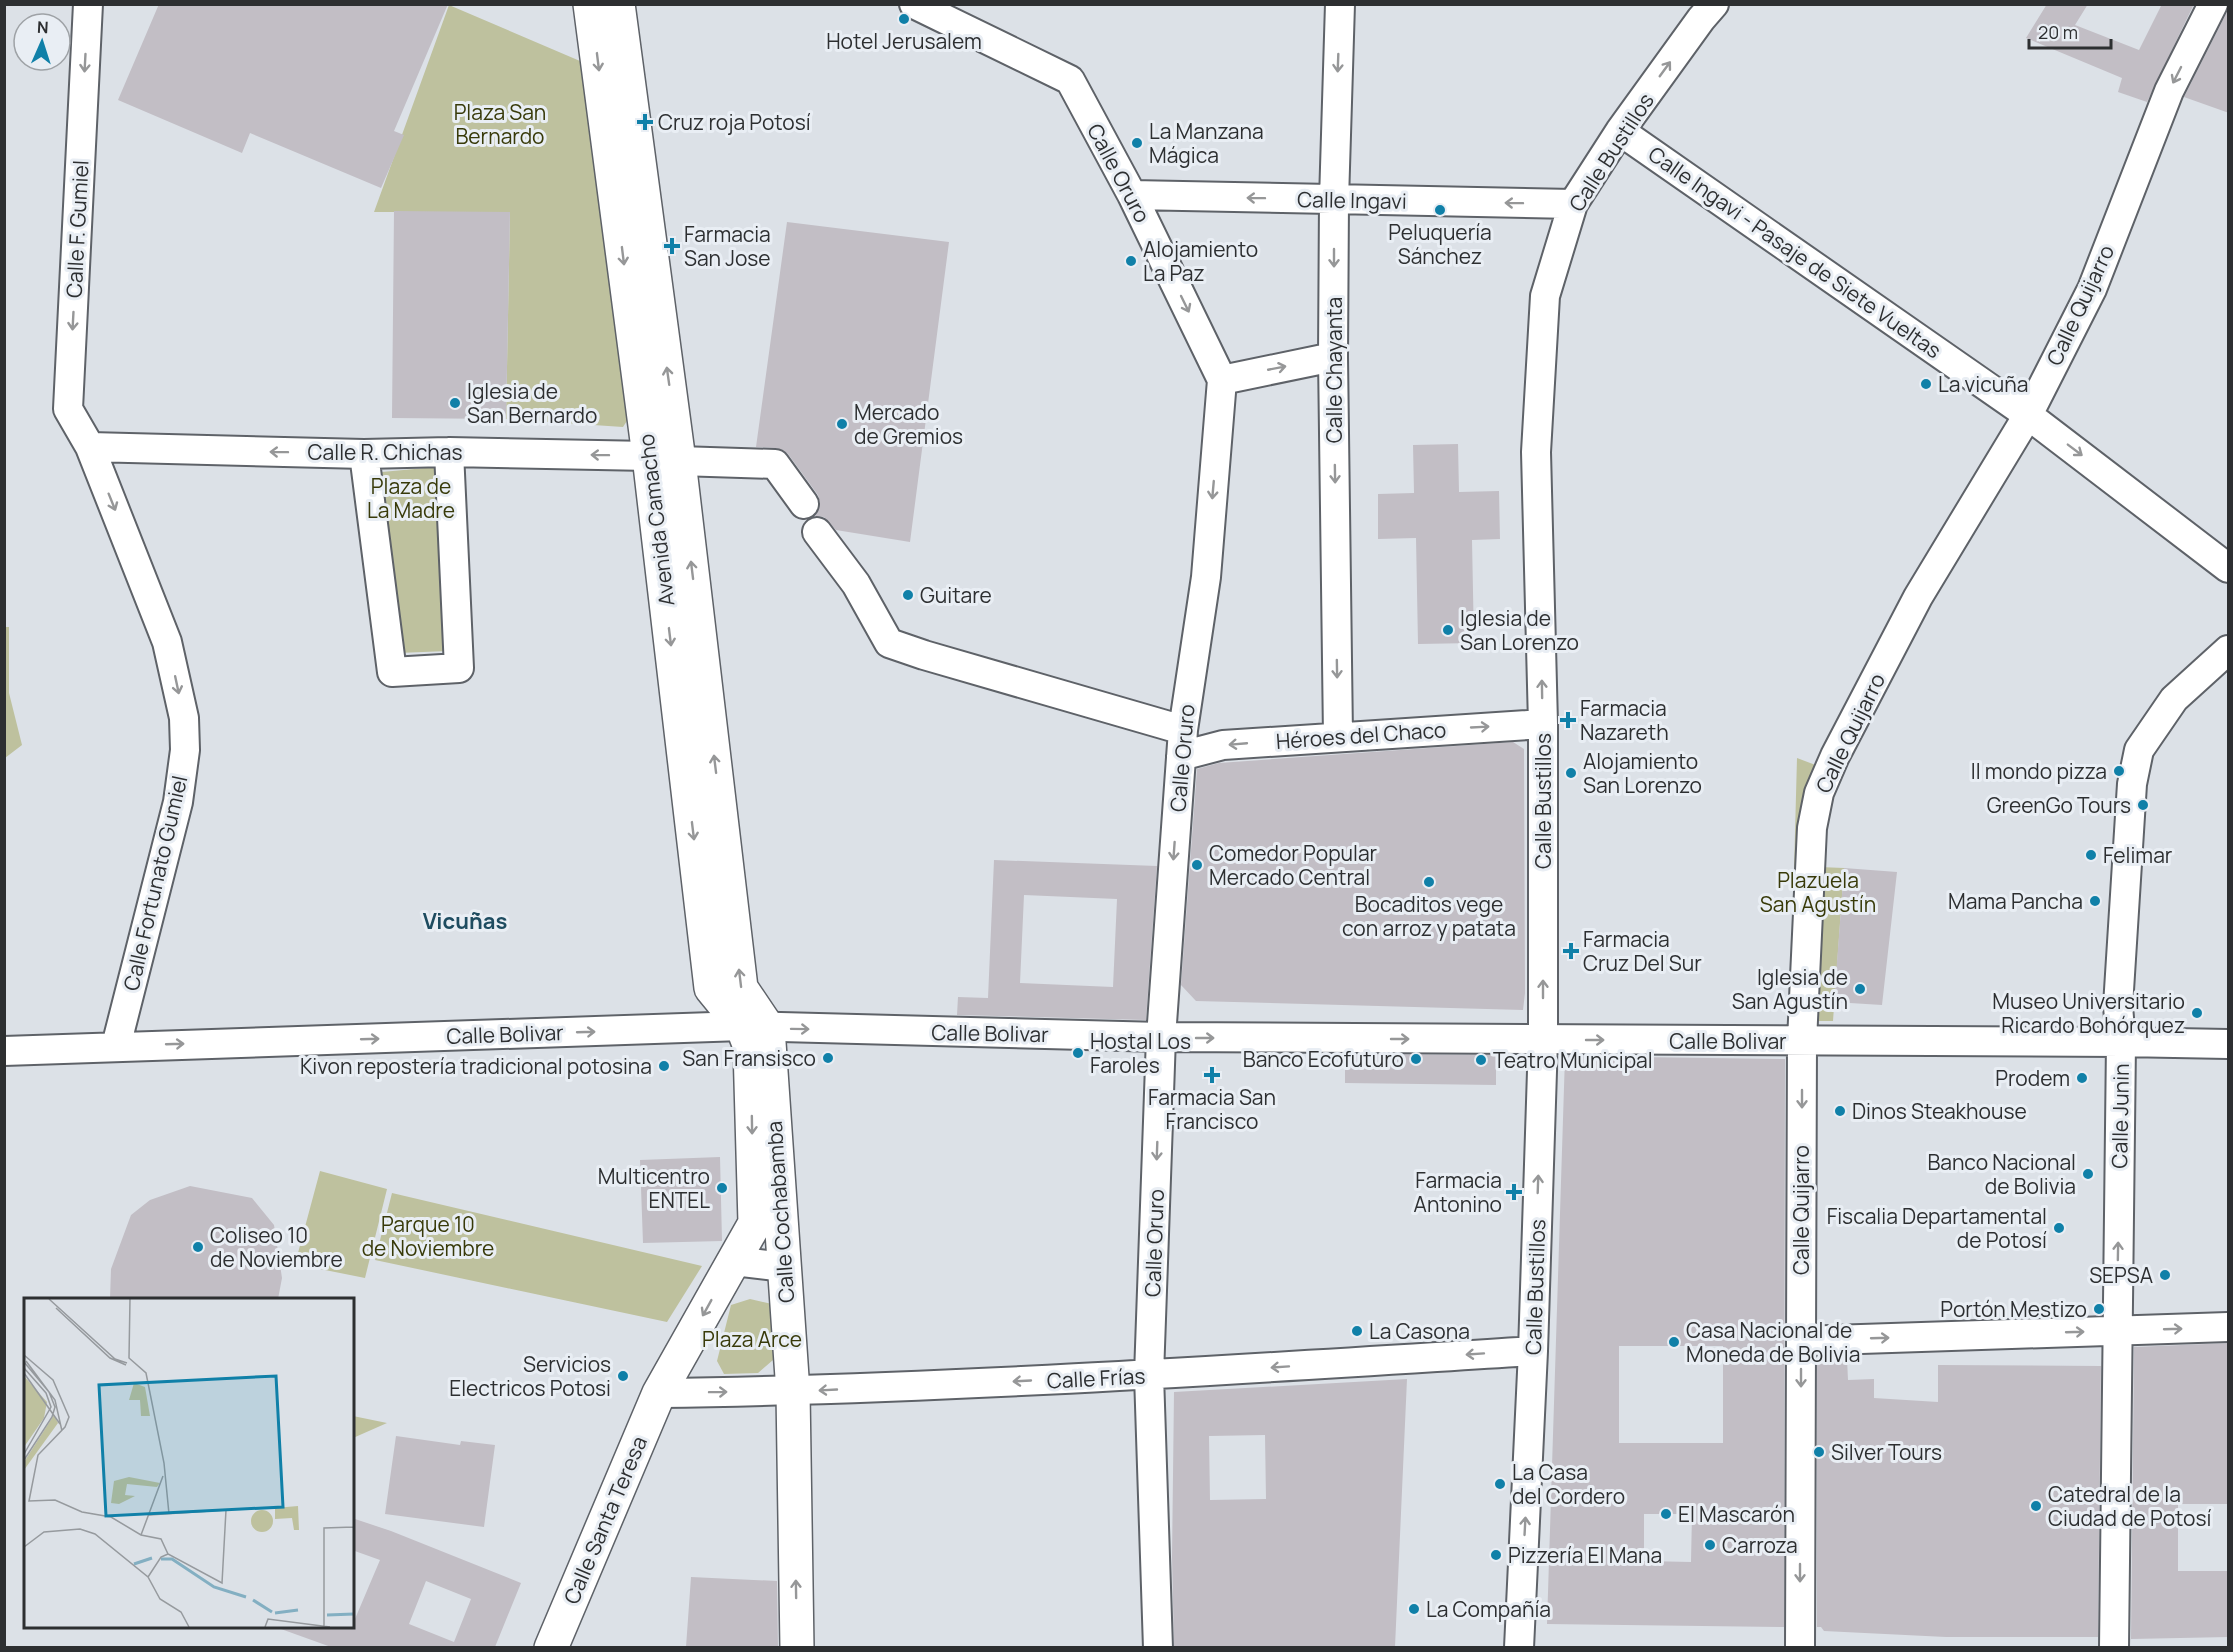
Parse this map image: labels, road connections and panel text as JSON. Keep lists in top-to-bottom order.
{
  "streets": {
    "main road": ["Avenida Camacho", "Calle Cochabamba", "Calle Santa Teresa"],
    "street": [
      "Calle Bustillos",
      "Calle Oruro",
      "Calle Ingavi",
      "Calle F. Gumiel",
      "Calle Ingavi - Pasaje de Siete Vueltas",
      "Calle Quijarro",
      "Calle Chayanta",
      "Calle R. Chichas",
      "Héroes del Chaco",
      "Calle Fortunato Gumiel",
      "Calle Bolivar",
      "Calle Junin",
      "Calle Frías"
    ]
  },
  "crossings": [
    ["Calle Bustillos", "Calle Ingavi"],
    ["Calle Bustillos", "Calle Ingavi - Pasaje de Siete Vueltas"],
    ["Calle Bustillos", "Héroes del Chaco"],
    ["Calle Bustillos", "Calle Bolivar"],
    ["Calle Bustillos", "Calle Frías"],
    ["Calle Oruro", "Calle Ingavi"],
    ["Calle Oruro", "Héroes del Chaco"],
    ["Calle Oruro", "Calle Bolivar"],
    ["Calle Oruro", "Calle Frías"],
    ["Calle Ingavi", "Calle Chayanta"],
    ["Calle F. Gumiel", "Calle R. Chichas"],
    ["Calle F. Gumiel", "Calle Fortunato Gumiel"],
    ["Calle Ingavi - Pasaje de Siete Vueltas", "Calle Quijarro"],
    ["Calle Quijarro", "Calle Bolivar"],
    ["Calle Chayanta", "Héroes del Chaco"],
    ["Calle R. Chichas", "Avenida Camacho"],
    ["Calle R. Chichas", "Calle Fortunato Gumiel"],
    ["Avenida Camacho", "Calle Bolivar"],
    ["Avenida Camacho", "Calle Cochabamba"],
    ["Calle Fortunato Gumiel", "Calle Bolivar"],
    ["Calle Bolivar", "Calle Junin"],
    ["Calle Bolivar", "Calle Cochabamba"],
    ["Calle Cochabamba", "Calle Frías"],
    ["Calle Cochabamba", "Calle Santa Teresa"],
    ["Calle Frías", "Calle Santa Teresa"]
  ],
  "one_way": [
    "Calle Bustillos",
    "Calle Oruro",
    "Calle Ingavi",
    "Calle F. Gumiel",
    "Calle Quijarro",
    "Calle Chayanta",
    "Calle R. Chichas",
    "Calle Fortunato Gumiel",
    "Calle Bolivar"
  ],
  "districts": ["Vicuñas"],
  "parks": [
    "Plaza San Bernardo",
    "Plaza de La Madre",
    "Plazuela San Agustín",
    "Parque 10 de Noviembre",
    "Plaza Arce"
  ],
  "places": {
    "other": [
      "Hotel Jerusalem",
      "La Manzana Mágica",
      "Peluquería Sánchez",
      "Alojamiento La Paz",
      "La vicuña",
      "Iglesia de San Bernardo",
      "Mercado de Gremios",
      "Guitare",
      "Iglesia de San Lorenzo",
      "Il mondo pizza",
      "Alojamiento San Lorenzo",
      "GreenGo Tours",
      "Felimar",
      "Comedor Popular Mercado Central",
      "Bocaditos vege con arroz y patata",
      "Mama Pancha",
      "Iglesia de San Agustín",
      "Museo Universitario Ricardo Bohórquez",
      "Hostal Los Faroles",
      "San Fransisco",
      "Banco Ecofuturo",
      "Teatro Municipal",
      "Kivon repostería tradicional potosina",
      "Prodem",
      "Dinos Steakhouse",
      "Banco Nacional de Bolivia",
      "Multicentro ENTEL",
      "Fiscalia Departamental de Potosí",
      "Coliseo 10 de Noviembre",
      "SEPSA",
      "Portón Mestizo",
      "La Casona",
      "Casa Nacional de Moneda de Bolivia",
      "Servicios Electricos Potosi",
      "Silver Tours",
      "La Casa del Cordero",
      "Catedral de la Ciudad de Potosí",
      "El Mascarón",
      "Carroza",
      "Pizzería El Mana",
      "La Compañía"
    ],
    "health": [
      "Cruz roja Potosí",
      "Farmacia San Jose",
      "Farmacia Nazareth",
      "Farmacia Cruz Del Sur",
      "Farmacia San Francisco",
      "Farmacia Antonino"
    ]
  },
  "scale_bar": "20 m",
  "north": "top"
}
